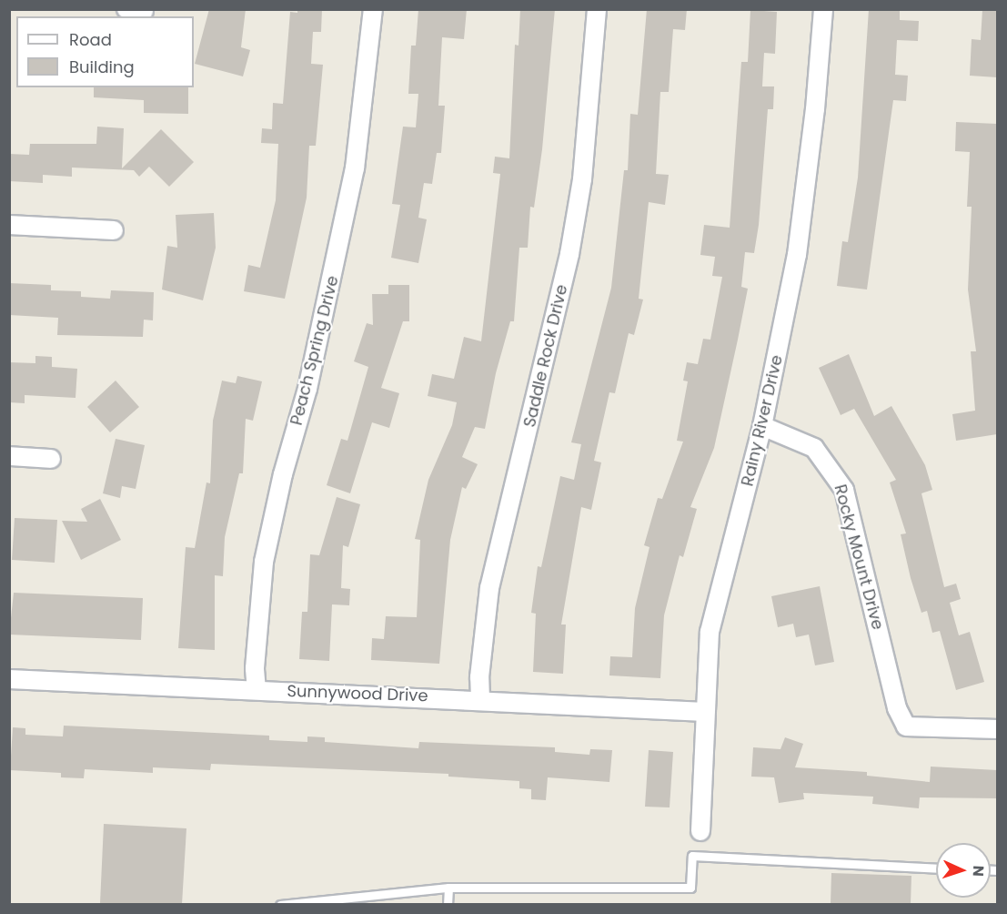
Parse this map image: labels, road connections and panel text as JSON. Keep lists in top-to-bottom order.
{
  "streets": {
    "street": [
      "Peach Spring Drive",
      "Saddle Rock Drive",
      "Rainy River Drive",
      "Rocky Mount Drive",
      "Sunnywood Drive"
    ]
  },
  "crossings": [
    ["Peach Spring Drive", "Sunnywood Drive"],
    ["Saddle Rock Drive", "Sunnywood Drive"],
    ["Rainy River Drive", "Rocky Mount Drive"],
    ["Rainy River Drive", "Sunnywood Drive"]
  ],
  "legend": ["Road", "Building"],
  "north": "right"
}
